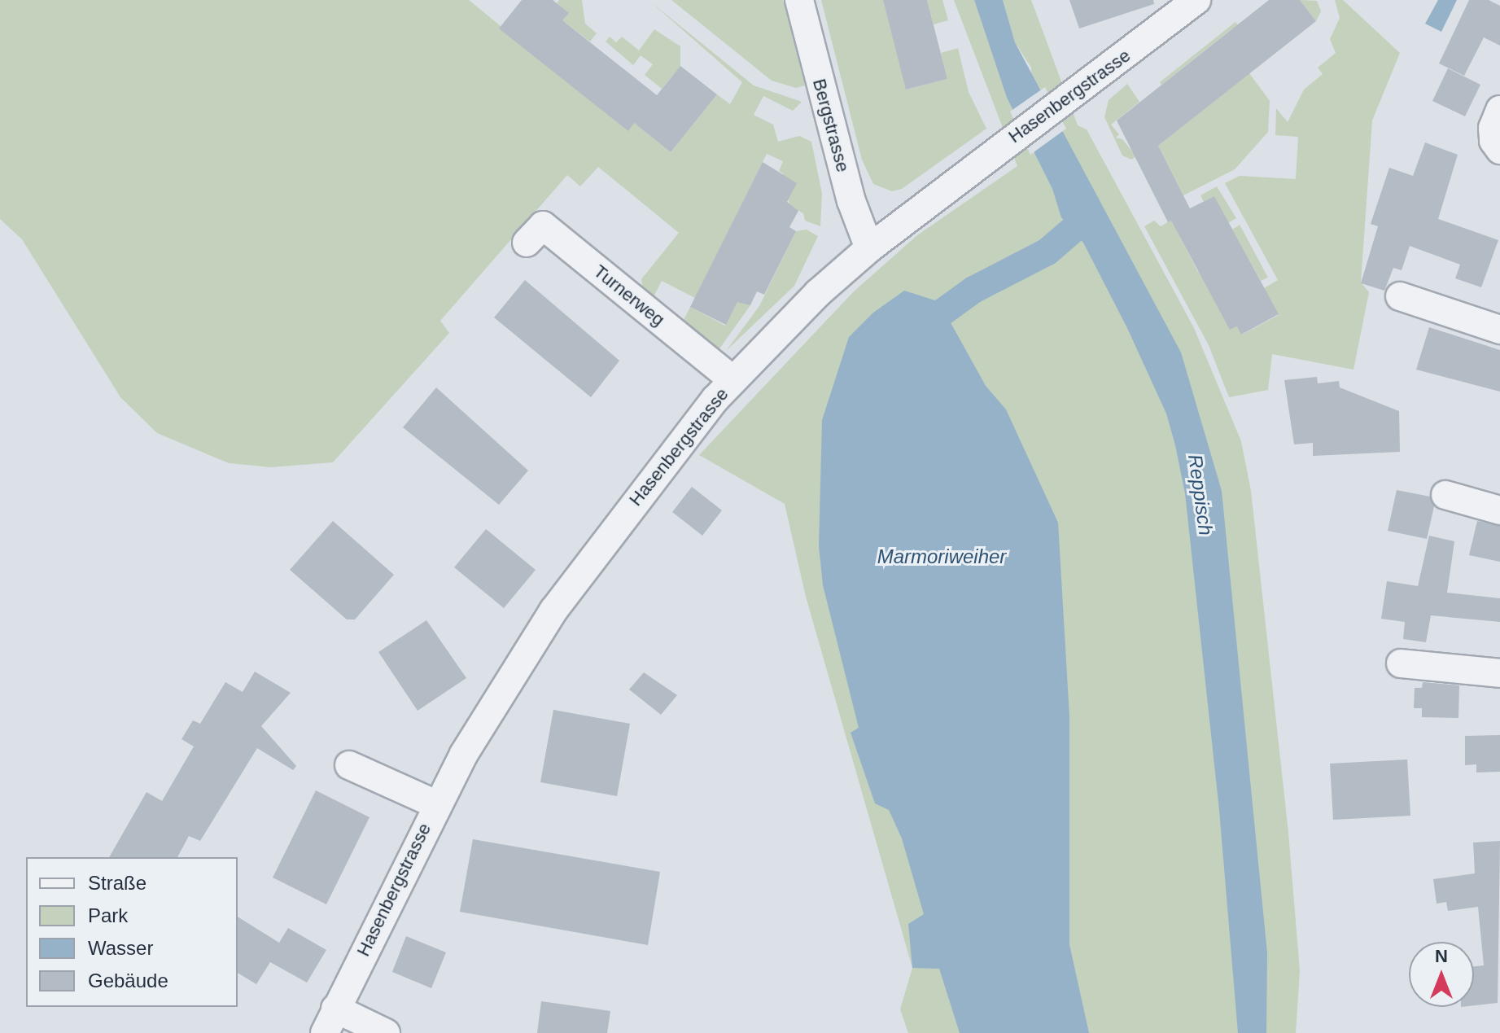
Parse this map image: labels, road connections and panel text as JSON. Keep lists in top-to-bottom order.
{
  "streets": {
    "street": ["Hasenbergstrasse", "Bergstrasse", "Turnerweg"]
  },
  "crossings": [
    ["Hasenbergstrasse", "Bergstrasse"],
    ["Hasenbergstrasse", "Turnerweg"]
  ],
  "water": ["Reppisch", "Marmoriweiher"],
  "legend": [
    "Straße",
    "Park",
    "Wasser",
    "Gebäude"
  ],
  "north": "top"
}
